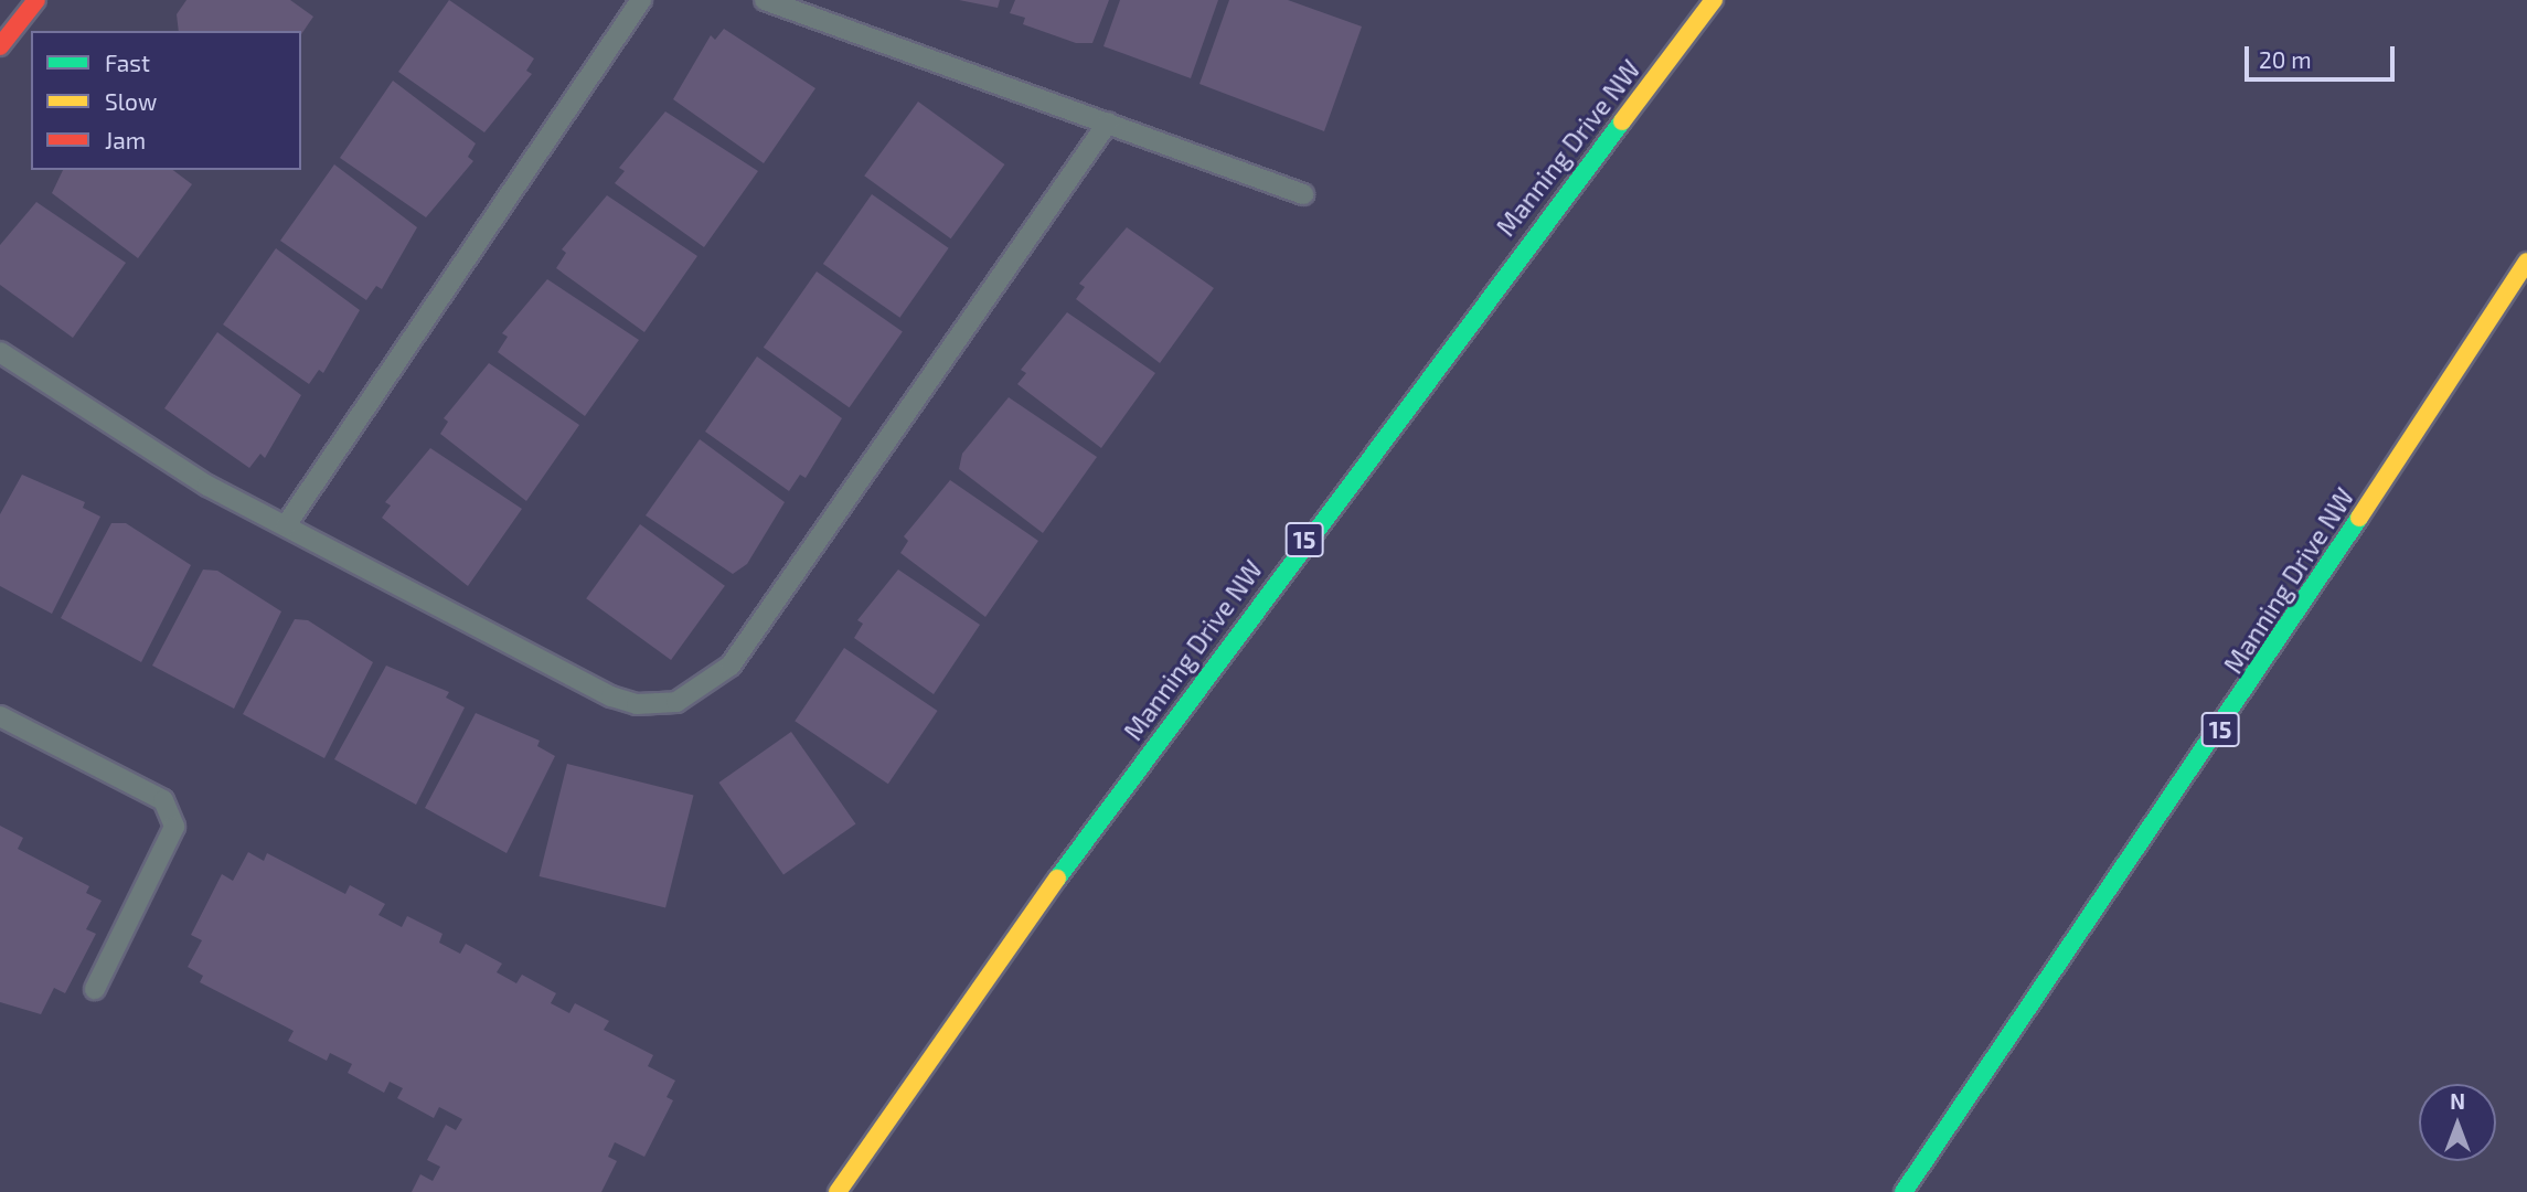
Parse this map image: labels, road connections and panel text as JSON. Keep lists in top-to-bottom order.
{
  "streets": {
    "main road": ["Manning Drive NW", "15"]
  },
  "legend": ["Fast", "Slow", "Jam"],
  "scale_bar": "20 m",
  "north": "top"
}
